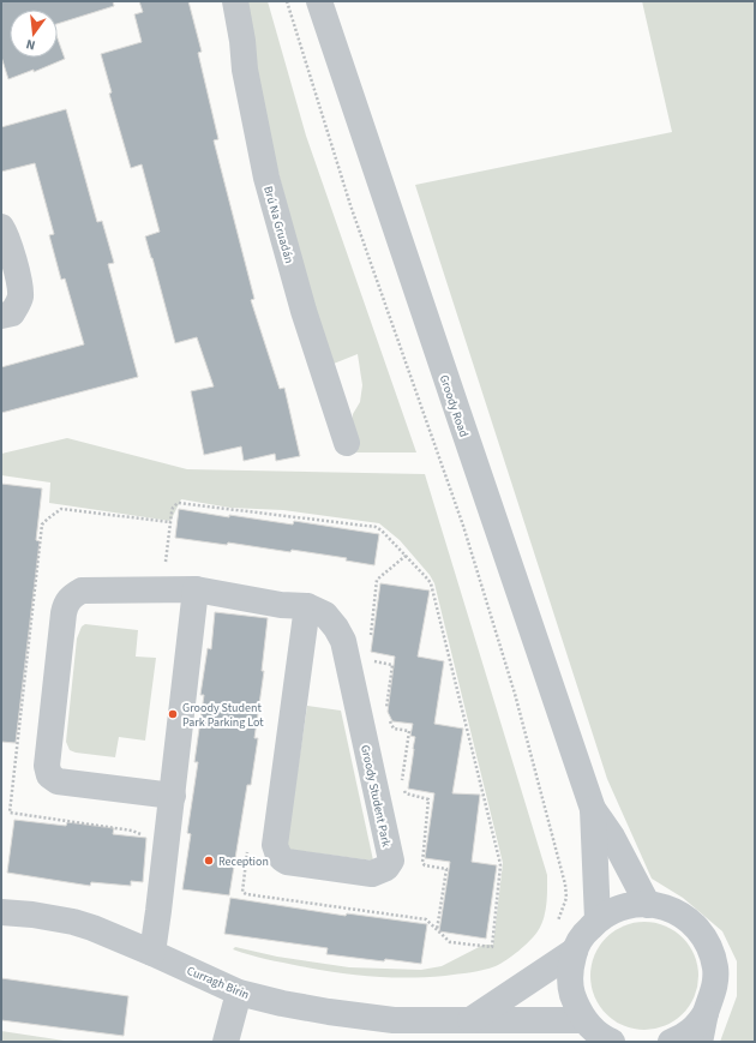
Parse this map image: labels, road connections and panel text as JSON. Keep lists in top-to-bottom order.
{
  "streets": {
    "street": [
      "Brú Na Gruadán",
      "Groody Road",
      "Groody Student Park",
      "Curragh Birin"
    ]
  },
  "places": ["Groody Student Park Parking Lot", "Reception"],
  "north": "bottom"
}
